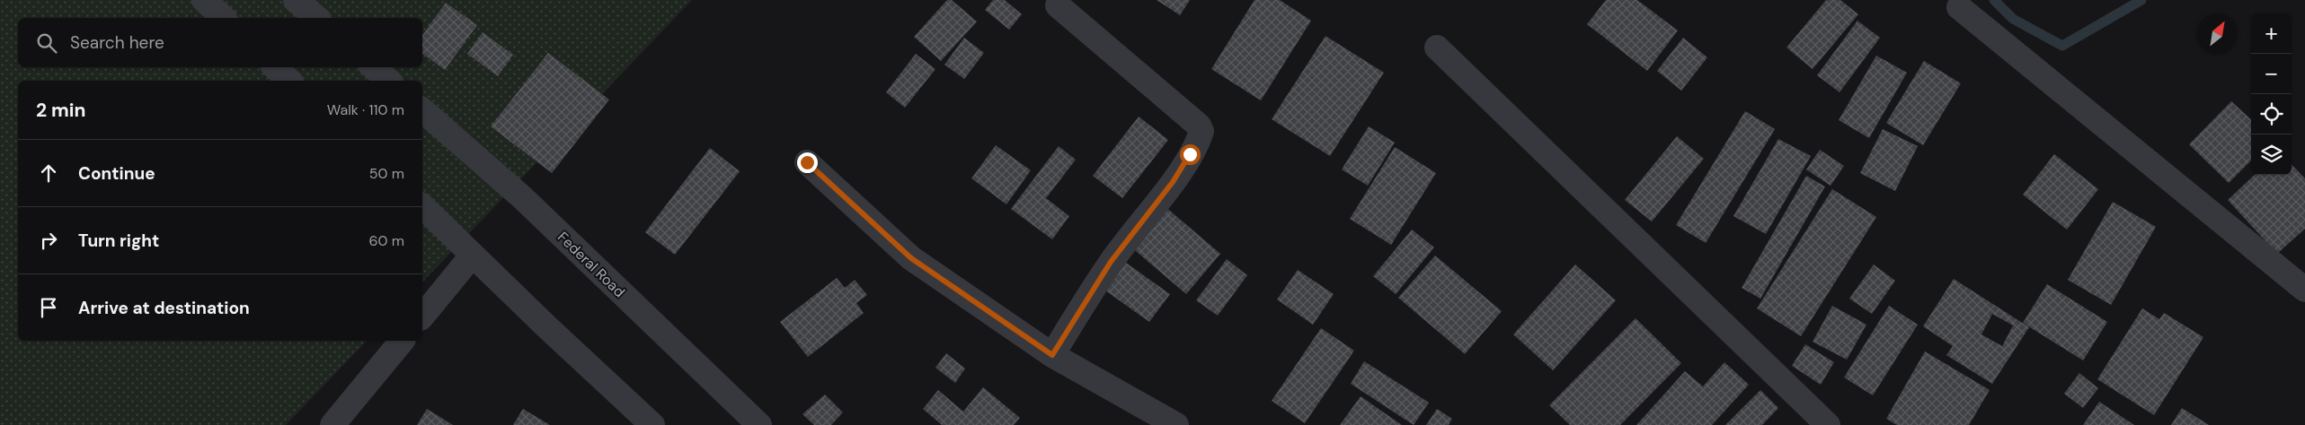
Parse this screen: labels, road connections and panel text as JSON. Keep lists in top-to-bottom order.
{
  "streets": {
    "street": ["Federal Road"]
  },
  "north": "top right",
  "page": {
    "map_buttons": ["+", "−"],
    "search": "Search here",
    "heading": ["2 min", "Walk · 110 m"],
    "list": [
      ["Continue", "50 m"],
      ["Turn right", "60 m"],
      "Arrive at destination"
    ]
  }
}
